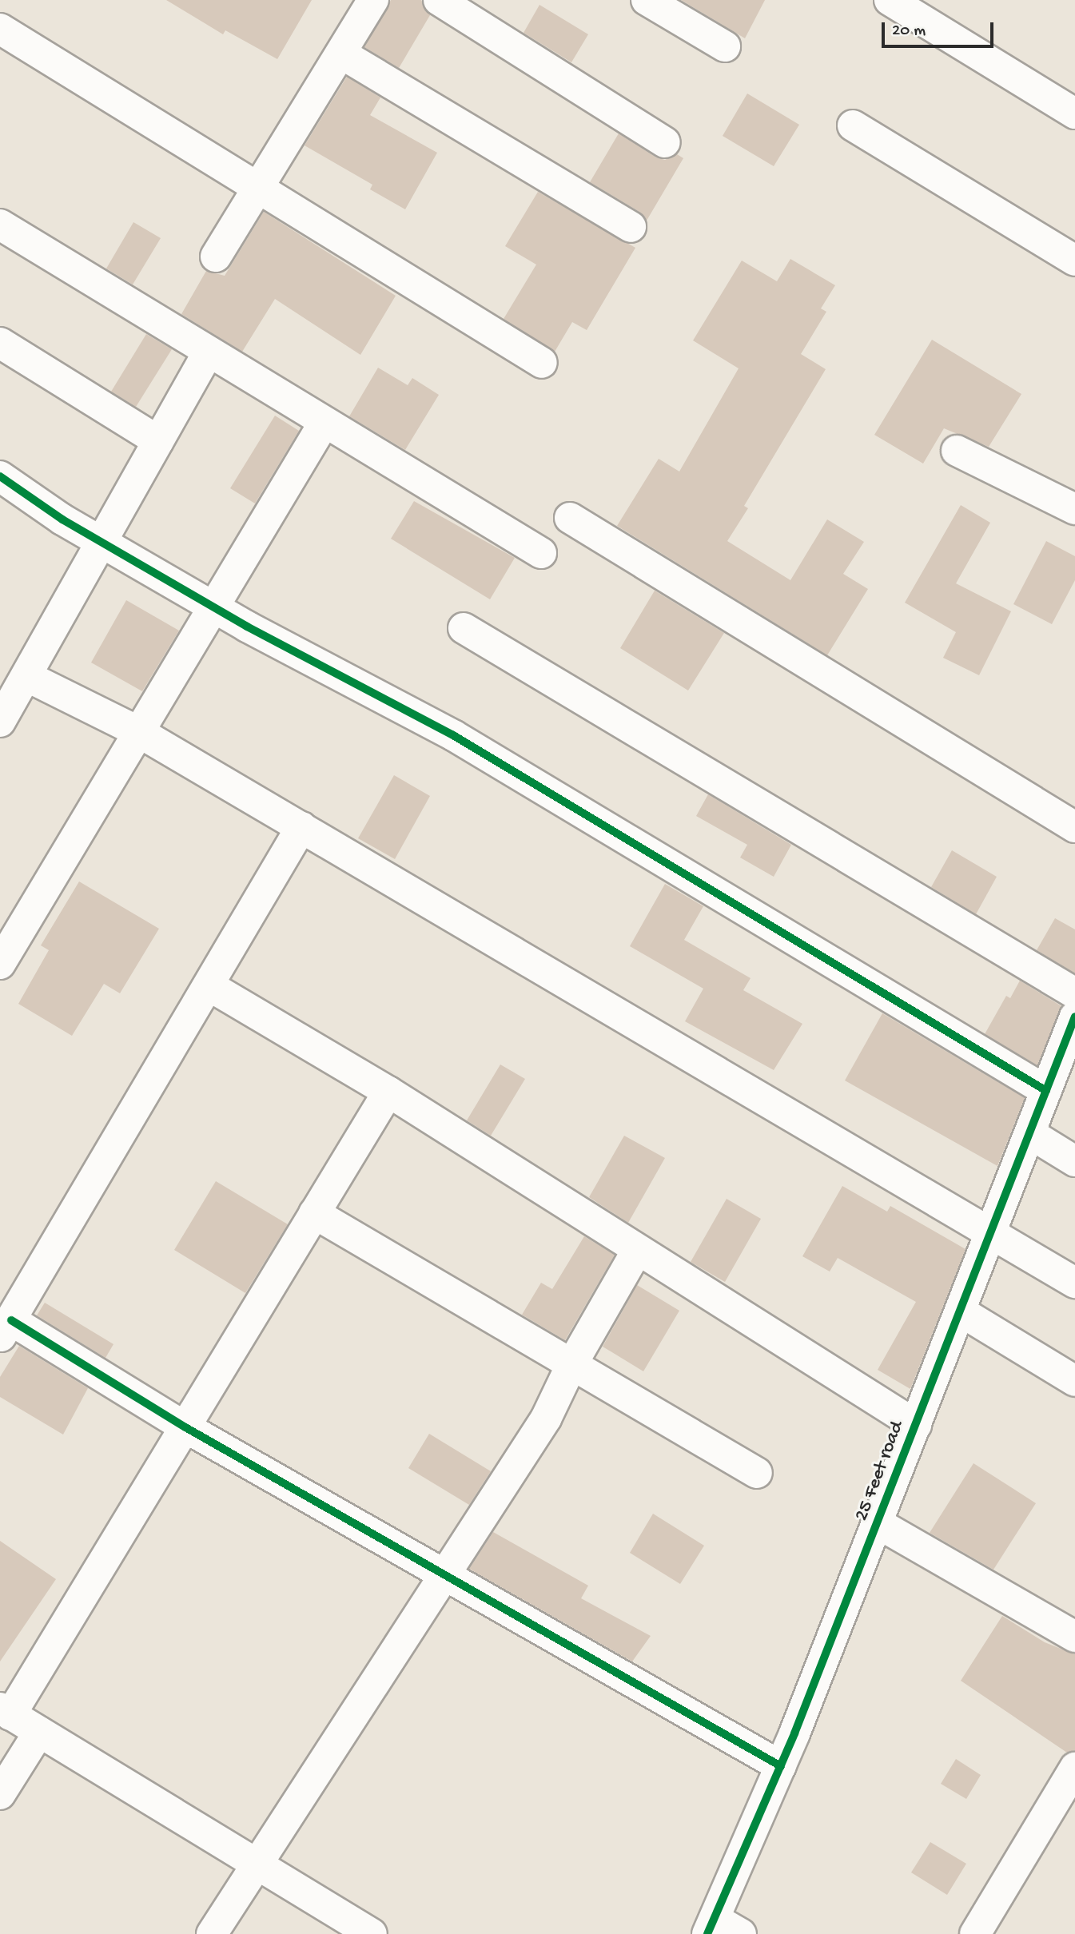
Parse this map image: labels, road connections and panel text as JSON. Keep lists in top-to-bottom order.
{
  "streets": {
    "street": ["25 Feet road"]
  },
  "scale_bar": "20 m"
}
